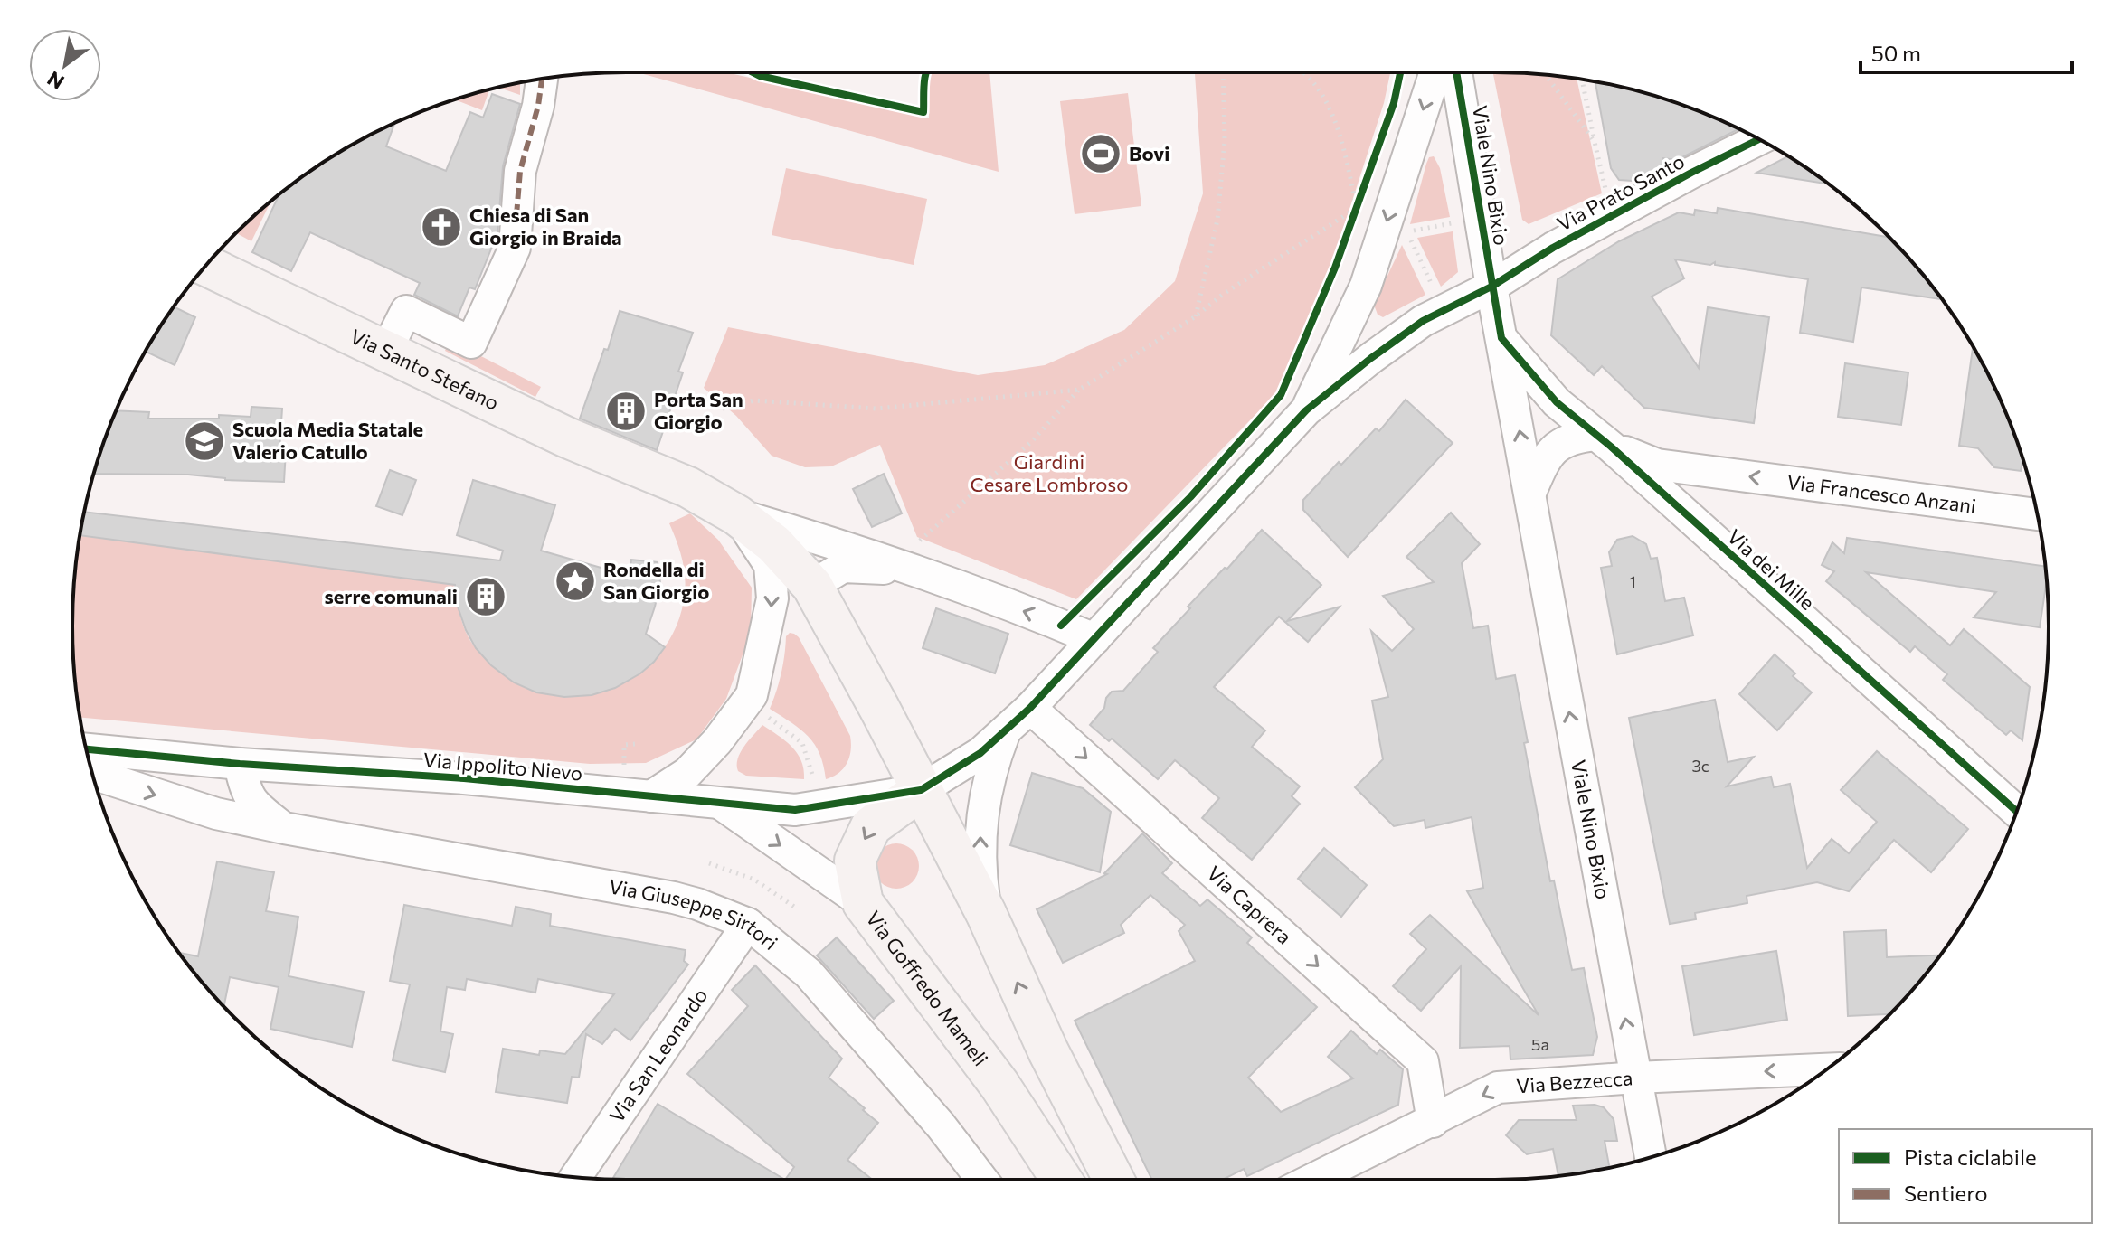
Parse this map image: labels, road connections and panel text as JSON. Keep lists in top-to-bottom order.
{
  "streets": {
    "main road": ["Via Santo Stefano", "Via Goffredo Mameli"],
    "street": [
      "Viale Nino Bixio",
      "Via Prato Santo",
      "Via Francesco Anzani",
      "Via dei Mille",
      "Via Ippolito Nievo",
      "Via Caprera",
      "Via Giuseppe Sirtori",
      "Via San Leonardo",
      "Via Bezzecca"
    ]
  },
  "crossings": [
    ["Viale Nino Bixio", "Via Prato Santo"],
    ["Viale Nino Bixio", "Via dei Mille"],
    ["Viale Nino Bixio", "Via Bezzecca"],
    ["Via Francesco Anzani", "Via dei Mille"],
    ["Via Ippolito Nievo", "Via Giuseppe Sirtori"],
    ["Via Ippolito Nievo", "Via Goffredo Mameli"],
    ["Via Caprera", "Via Bezzecca"],
    ["Via Giuseppe Sirtori", "Via San Leonardo"]
  ],
  "one_way": [
    "Viale Nino Bixio",
    "Via Francesco Anzani",
    "Via Caprera",
    "Via Bezzecca"
  ],
  "parks": ["Giardini Cesare Lombroso"],
  "places": {
    "sports": ["Bovi"],
    "church": ["Chiesa di San Giorgio in Braida"],
    "building": ["Porta San Giorgio", "serre comunali"],
    "school or university": ["Scuola Media Statale Valerio Catullo"],
    "place": ["Rondella di San Giorgio"]
  },
  "house_numbers": ["1", "3c", "5a"],
  "legend": ["Pista ciclabile", "Sentiero"],
  "scale_bar": "50 m",
  "north": "bottom left"
}
